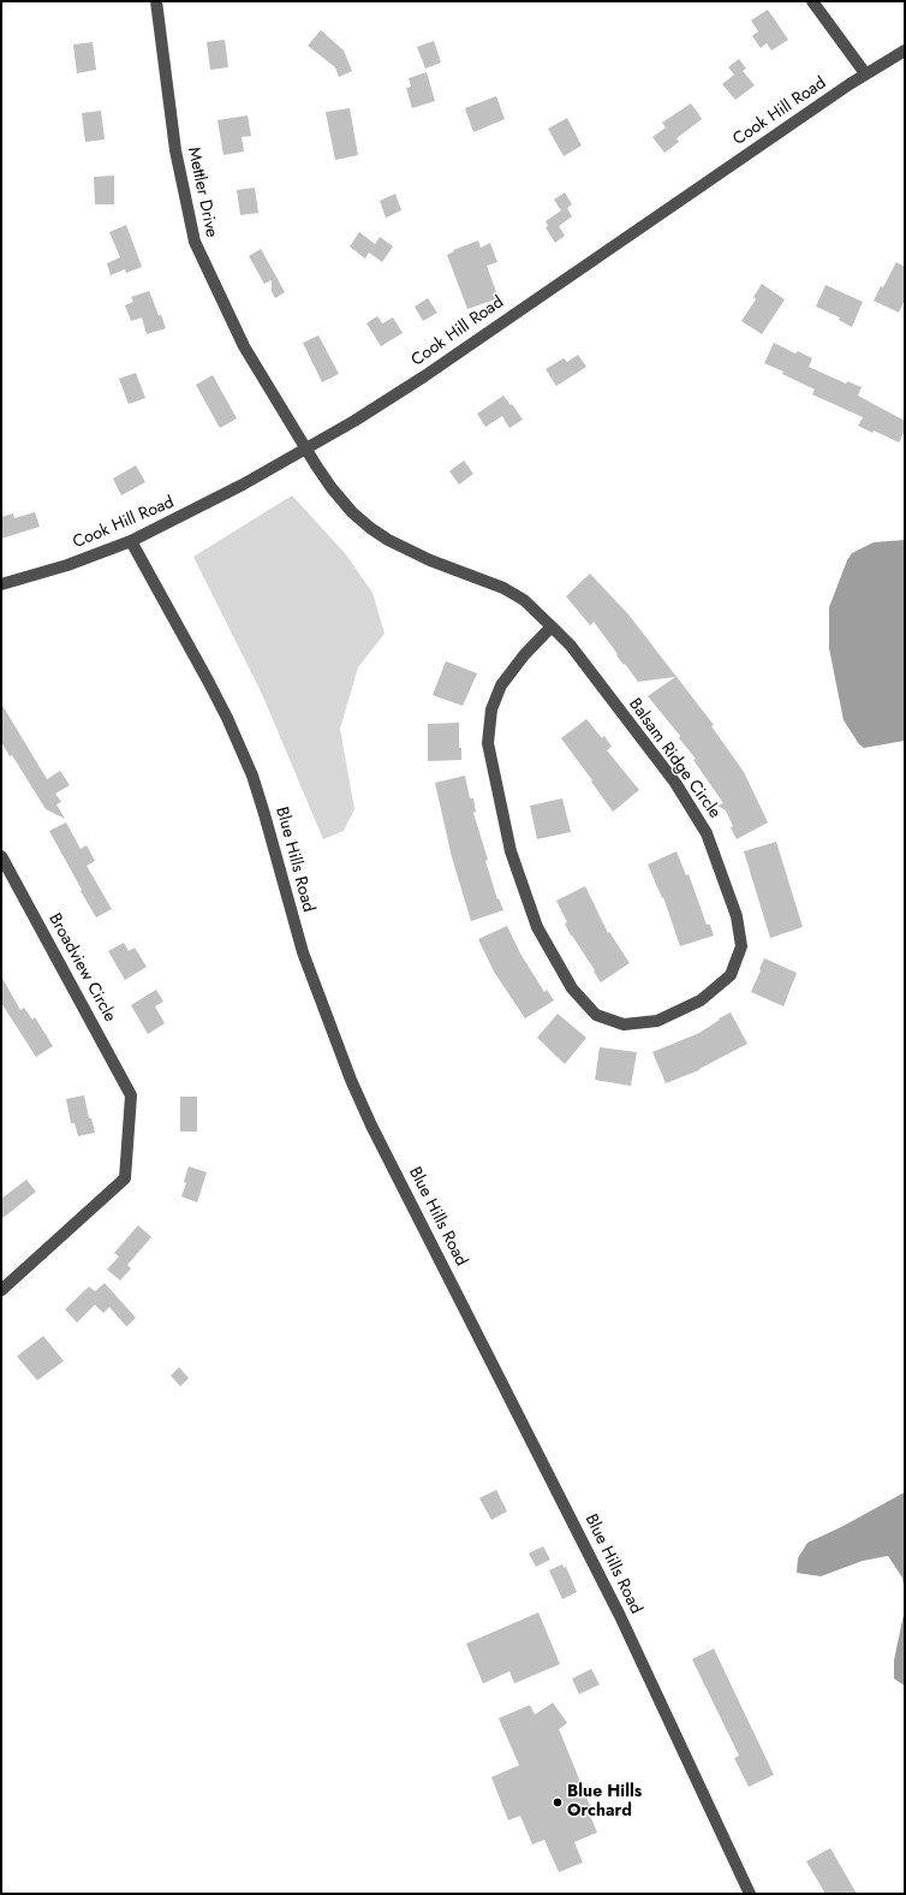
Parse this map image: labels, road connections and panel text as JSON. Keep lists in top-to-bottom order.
{
  "streets": {
    "street": [
      "Cook Hill Road",
      "Mettler Drive",
      "Balsam Ridge Circle",
      "Blue Hills Road",
      "Broadview Circle"
    ]
  },
  "crossings": [
    ["Cook Hill Road", "Mettler Drive"],
    ["Cook Hill Road", "Balsam Ridge Circle"],
    ["Cook Hill Road", "Blue Hills Road"],
    ["Mettler Drive", "Balsam Ridge Circle"]
  ],
  "places": ["Blue Hills Orchard"]
}
